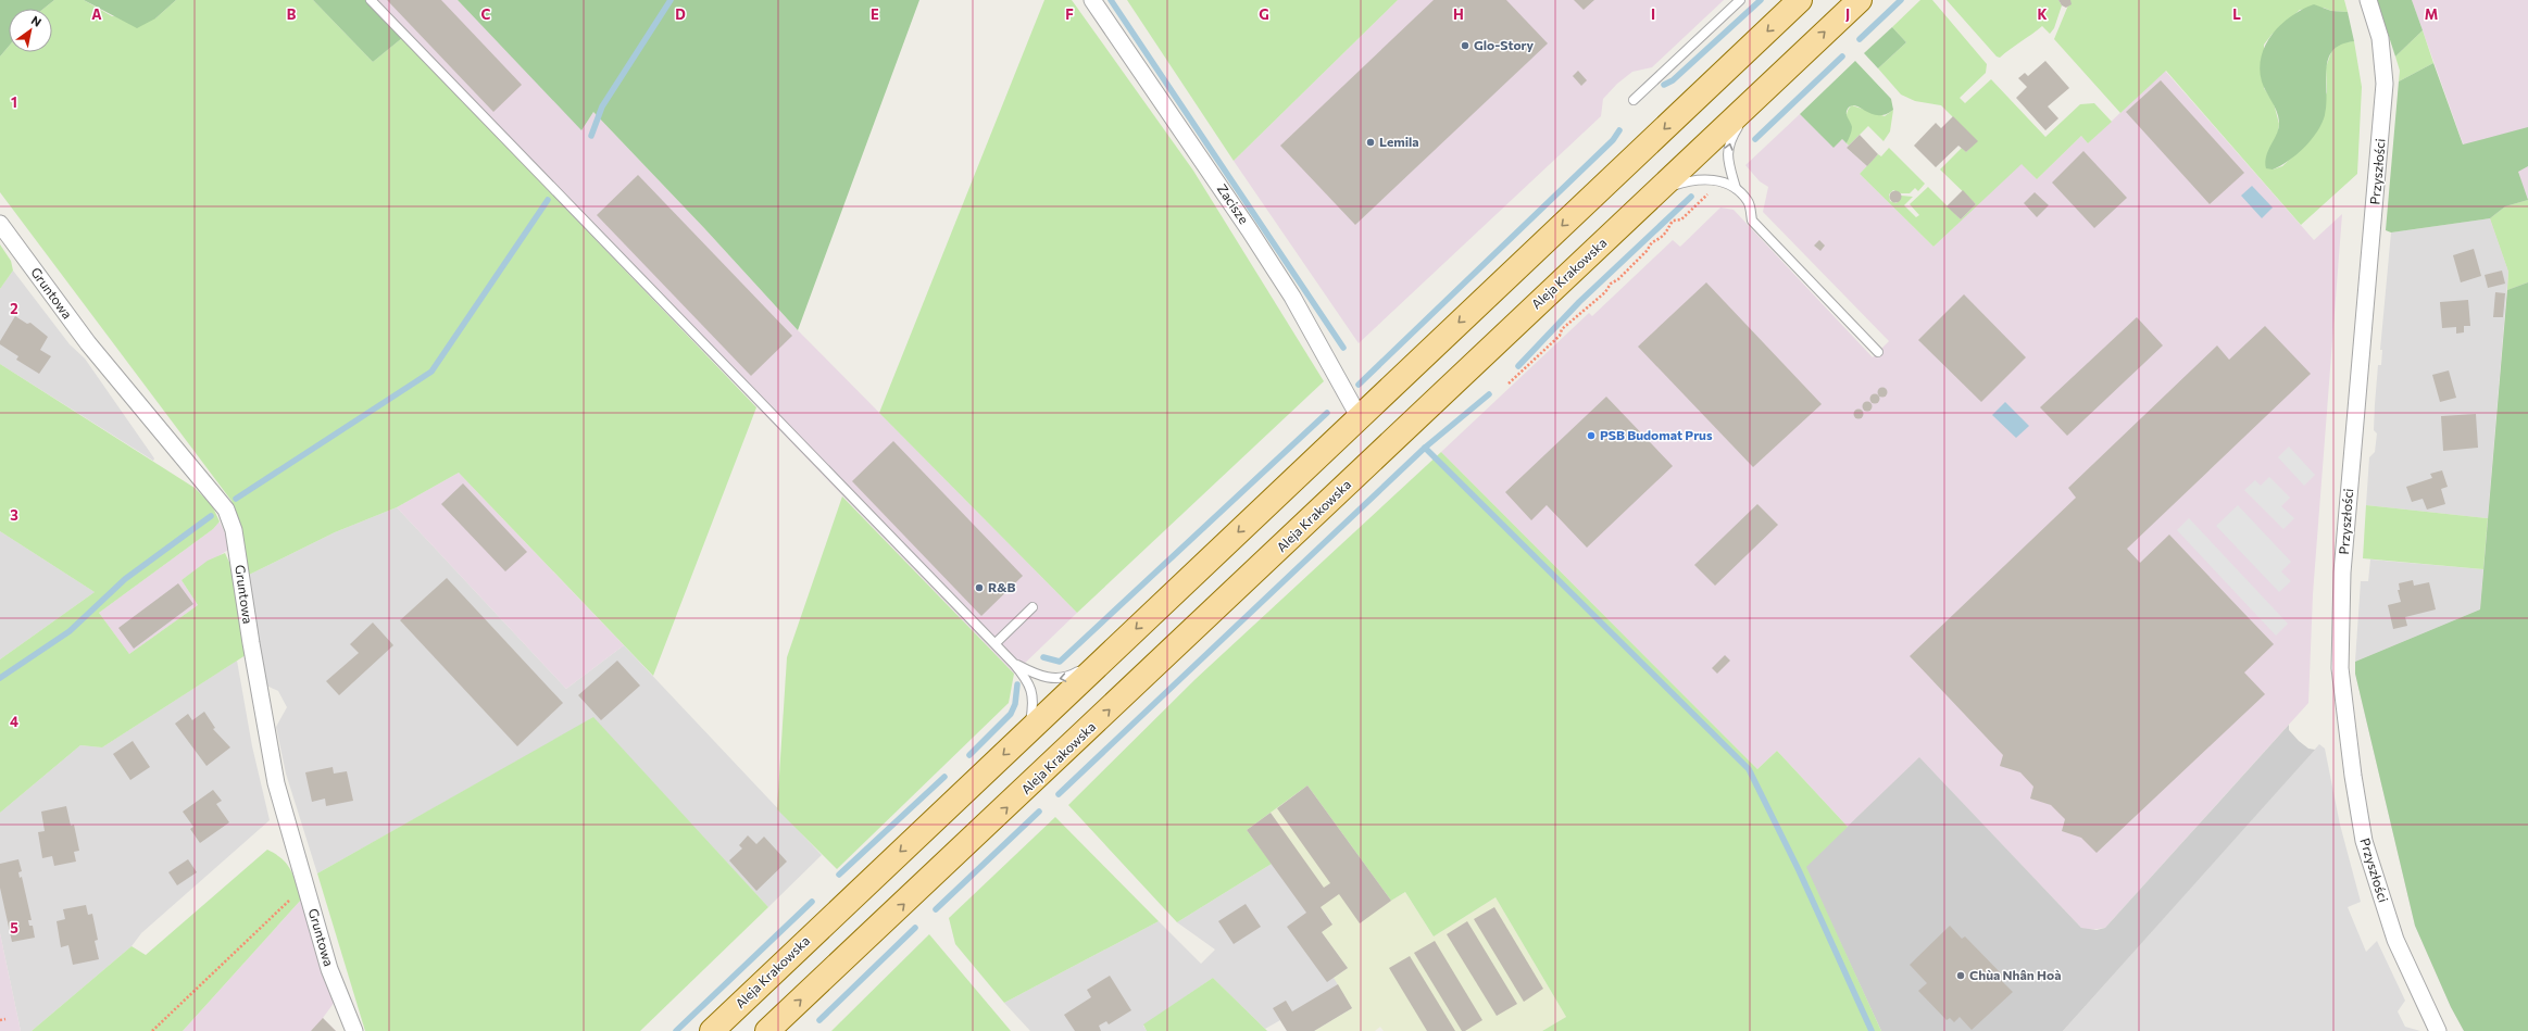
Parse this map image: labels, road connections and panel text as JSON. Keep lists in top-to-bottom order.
{
  "streets": {
    "main road": ["Aleja Krakowska"],
    "street": ["Przyszłości", "Zacisze", "Gruntowa"]
  },
  "crossings": [
    ["Zacisze", "Aleja Krakowska"]
  ],
  "places": [
    "Glo-Story",
    "Lemila",
    "PSB Budomat Prus",
    "R&B",
    "Chùa Nhân Hoà"
  ],
  "north": "top right",
  "grid": {
    "columns": [
      "A",
      "B",
      "C",
      "D",
      "E",
      "F",
      "G",
      "H",
      "I",
      "J",
      "K",
      "L",
      "M"
    ],
    "rows": [
      "1",
      "2",
      "3",
      "4",
      "5"
    ]
  }
}
